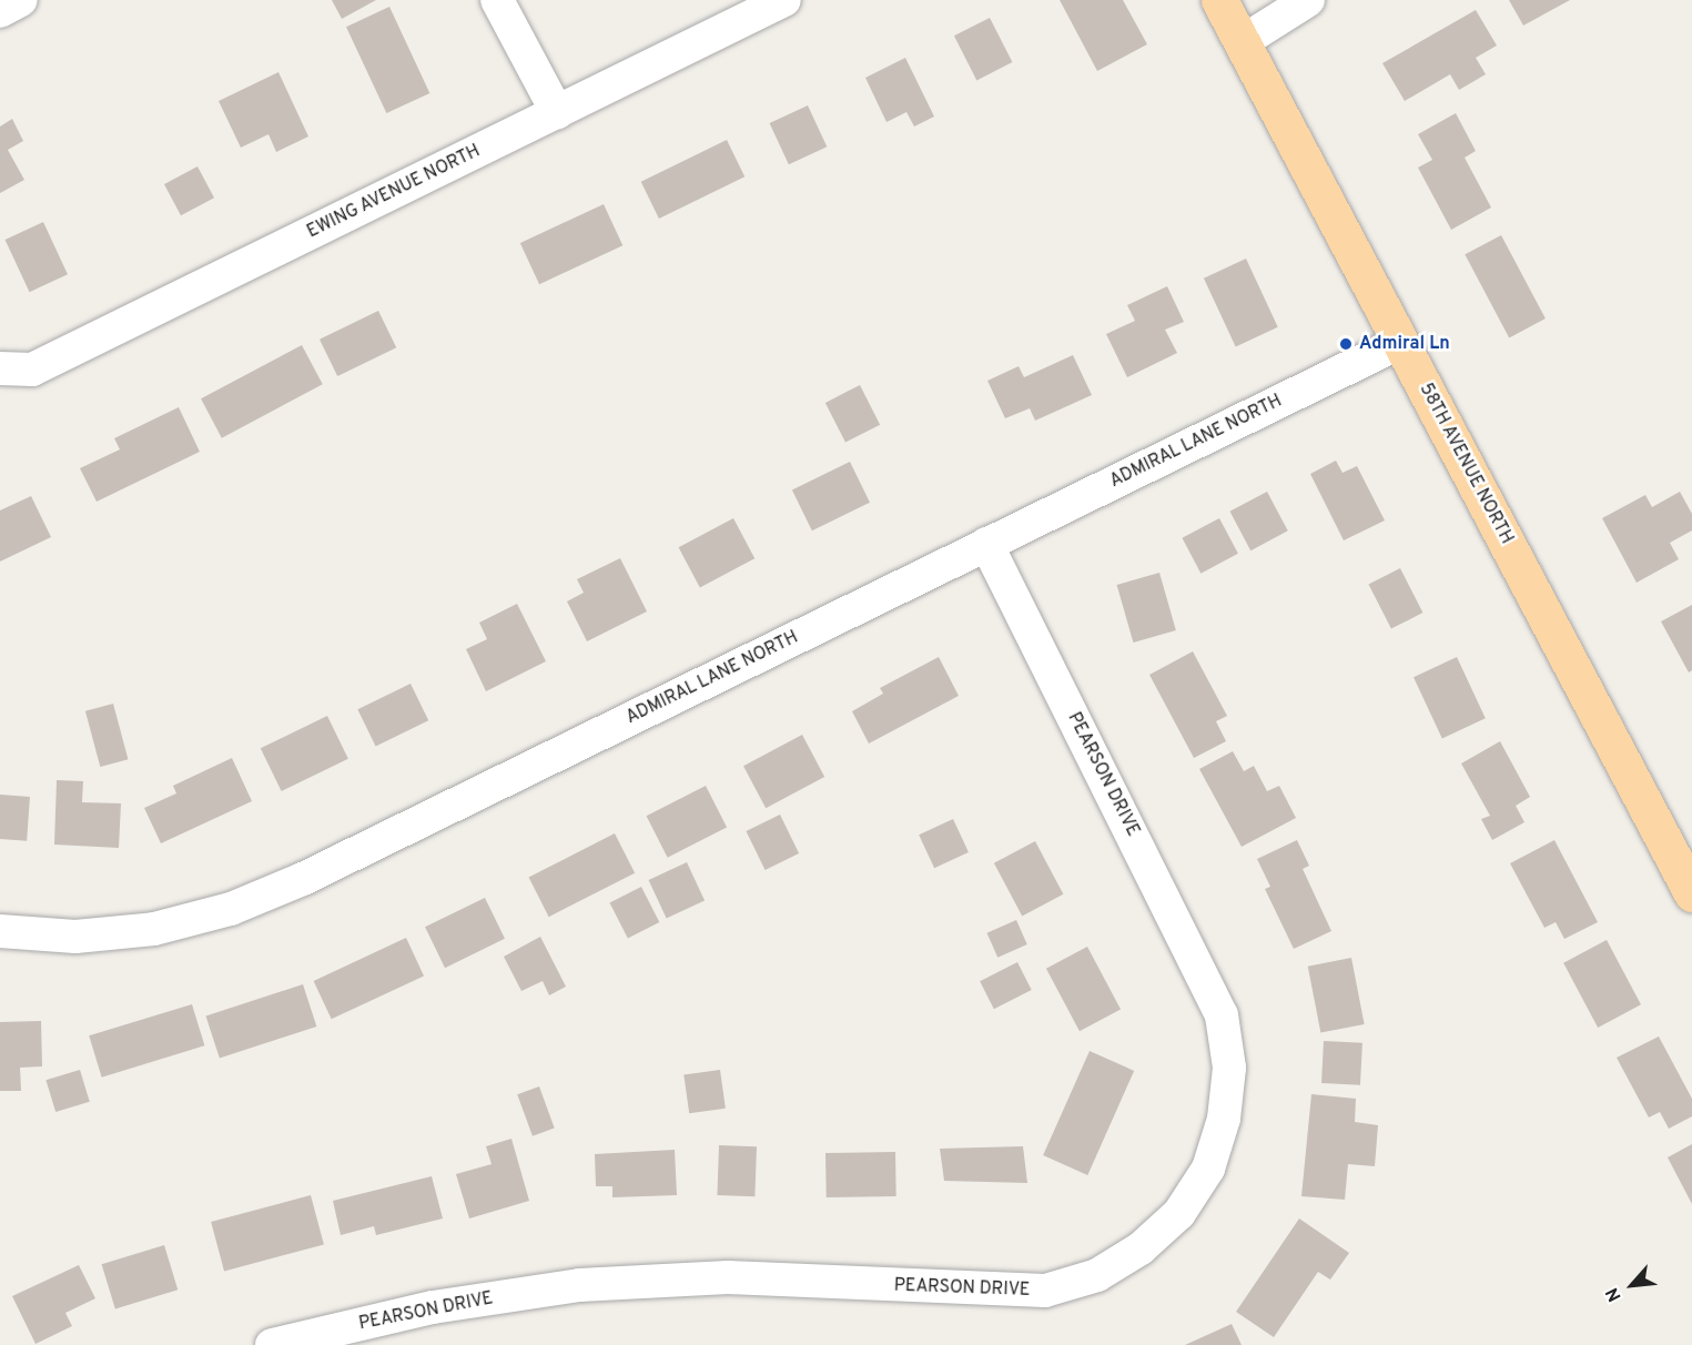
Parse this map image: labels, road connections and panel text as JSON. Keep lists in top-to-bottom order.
{
  "streets": {
    "main road": ["58TH AVENUE NORTH"],
    "street": ["EWING AVENUE NORTH", "ADMIRAL LANE NORTH", "PEARSON DRIVE"]
  },
  "crossings": [
    ["ADMIRAL LANE NORTH", "58TH AVENUE NORTH"],
    ["ADMIRAL LANE NORTH", "PEARSON DRIVE"]
  ],
  "places": ["Admiral Ln"],
  "north": "bottom left"
}
